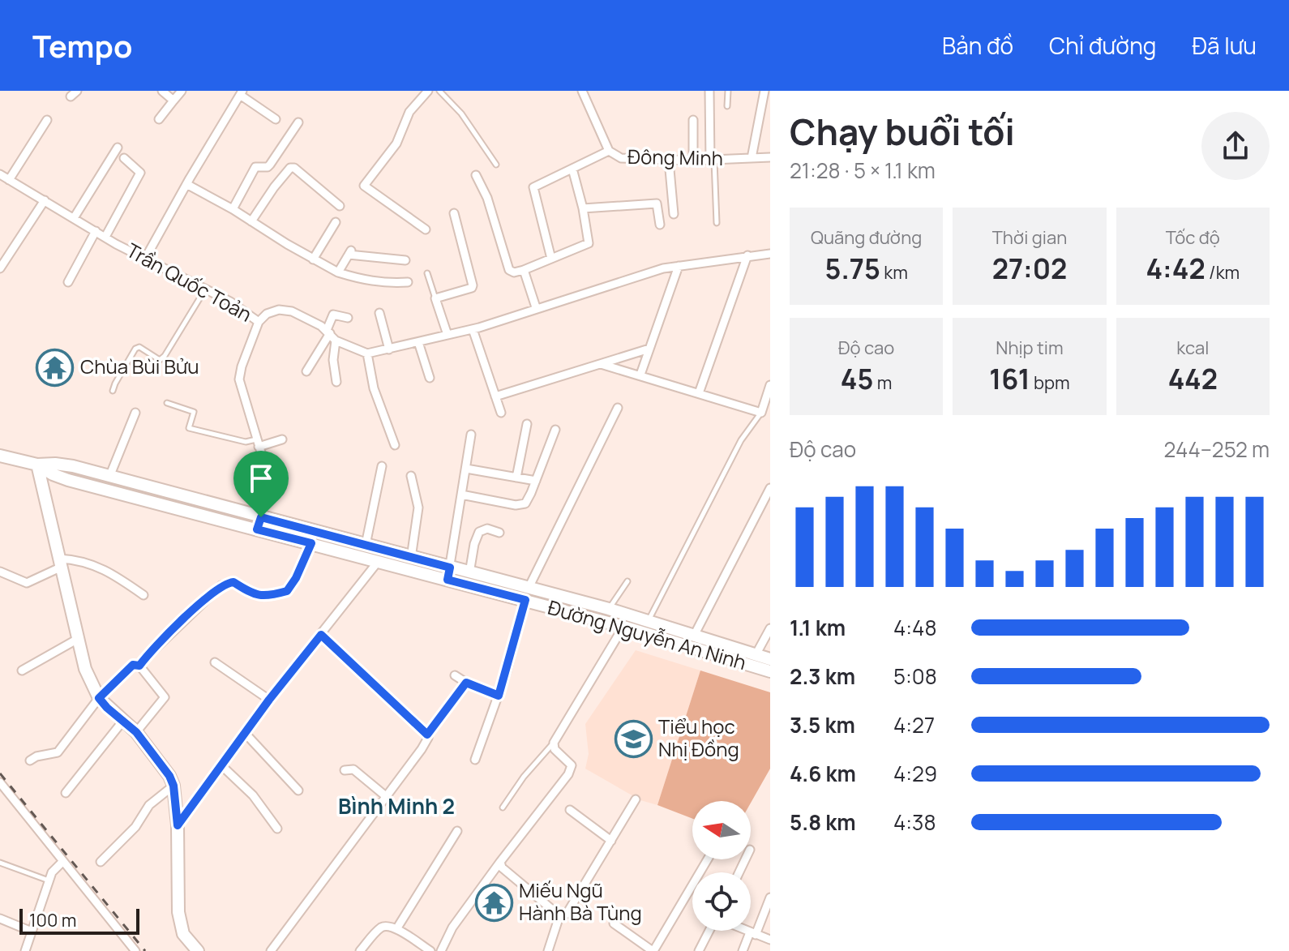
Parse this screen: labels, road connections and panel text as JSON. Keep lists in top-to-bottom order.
{
  "streets": {
    "main road": ["Đường Nguyễn An Ninh"],
    "street": ["Đông Minh", "Trần Quốc Toản"]
  },
  "crossings": [
    ["Trần Quốc Toản", "Đường Nguyễn An Ninh"]
  ],
  "districts": ["Bình Minh 2"],
  "places": {
    "temple": ["Chùa Bùi Bửu", "Miếu Ngũ Hành Bà Tùng"],
    "school or university": ["Tiểu học Nhị Đồng"]
  },
  "scale_bar": "100 m",
  "north": "left",
  "page": {
    "header": "Tempo",
    "nav": ["Bản đồ", "Chỉ đường", "Đã lưu"],
    "heading": ["Chạy buổi tối", "21:28 · 5 × 1.1 km"],
    "stats": [
      ["Quãng đường", "5.75 km"],
      ["Thời gian", "27:02"],
      ["Tốc độ", "4:42 /km"],
      ["Độ cao", "45 m"],
      ["Nhịp tim", "161 bpm"],
      ["kcal", "442"]
    ],
    "chart": ["Độ cao", "244–252 m"],
    "list": [
      {
        "name": "1.1 km",
        "note": "4:48"
      },
      {
        "name": "2.3 km",
        "note": "5:08"
      },
      {
        "name": "3.5 km",
        "note": "4:27"
      },
      {
        "name": "4.6 km",
        "note": "4:29"
      },
      {
        "name": "5.8 km",
        "note": "4:38"
      }
    ],
    "scale": "100 m"
  }
}
